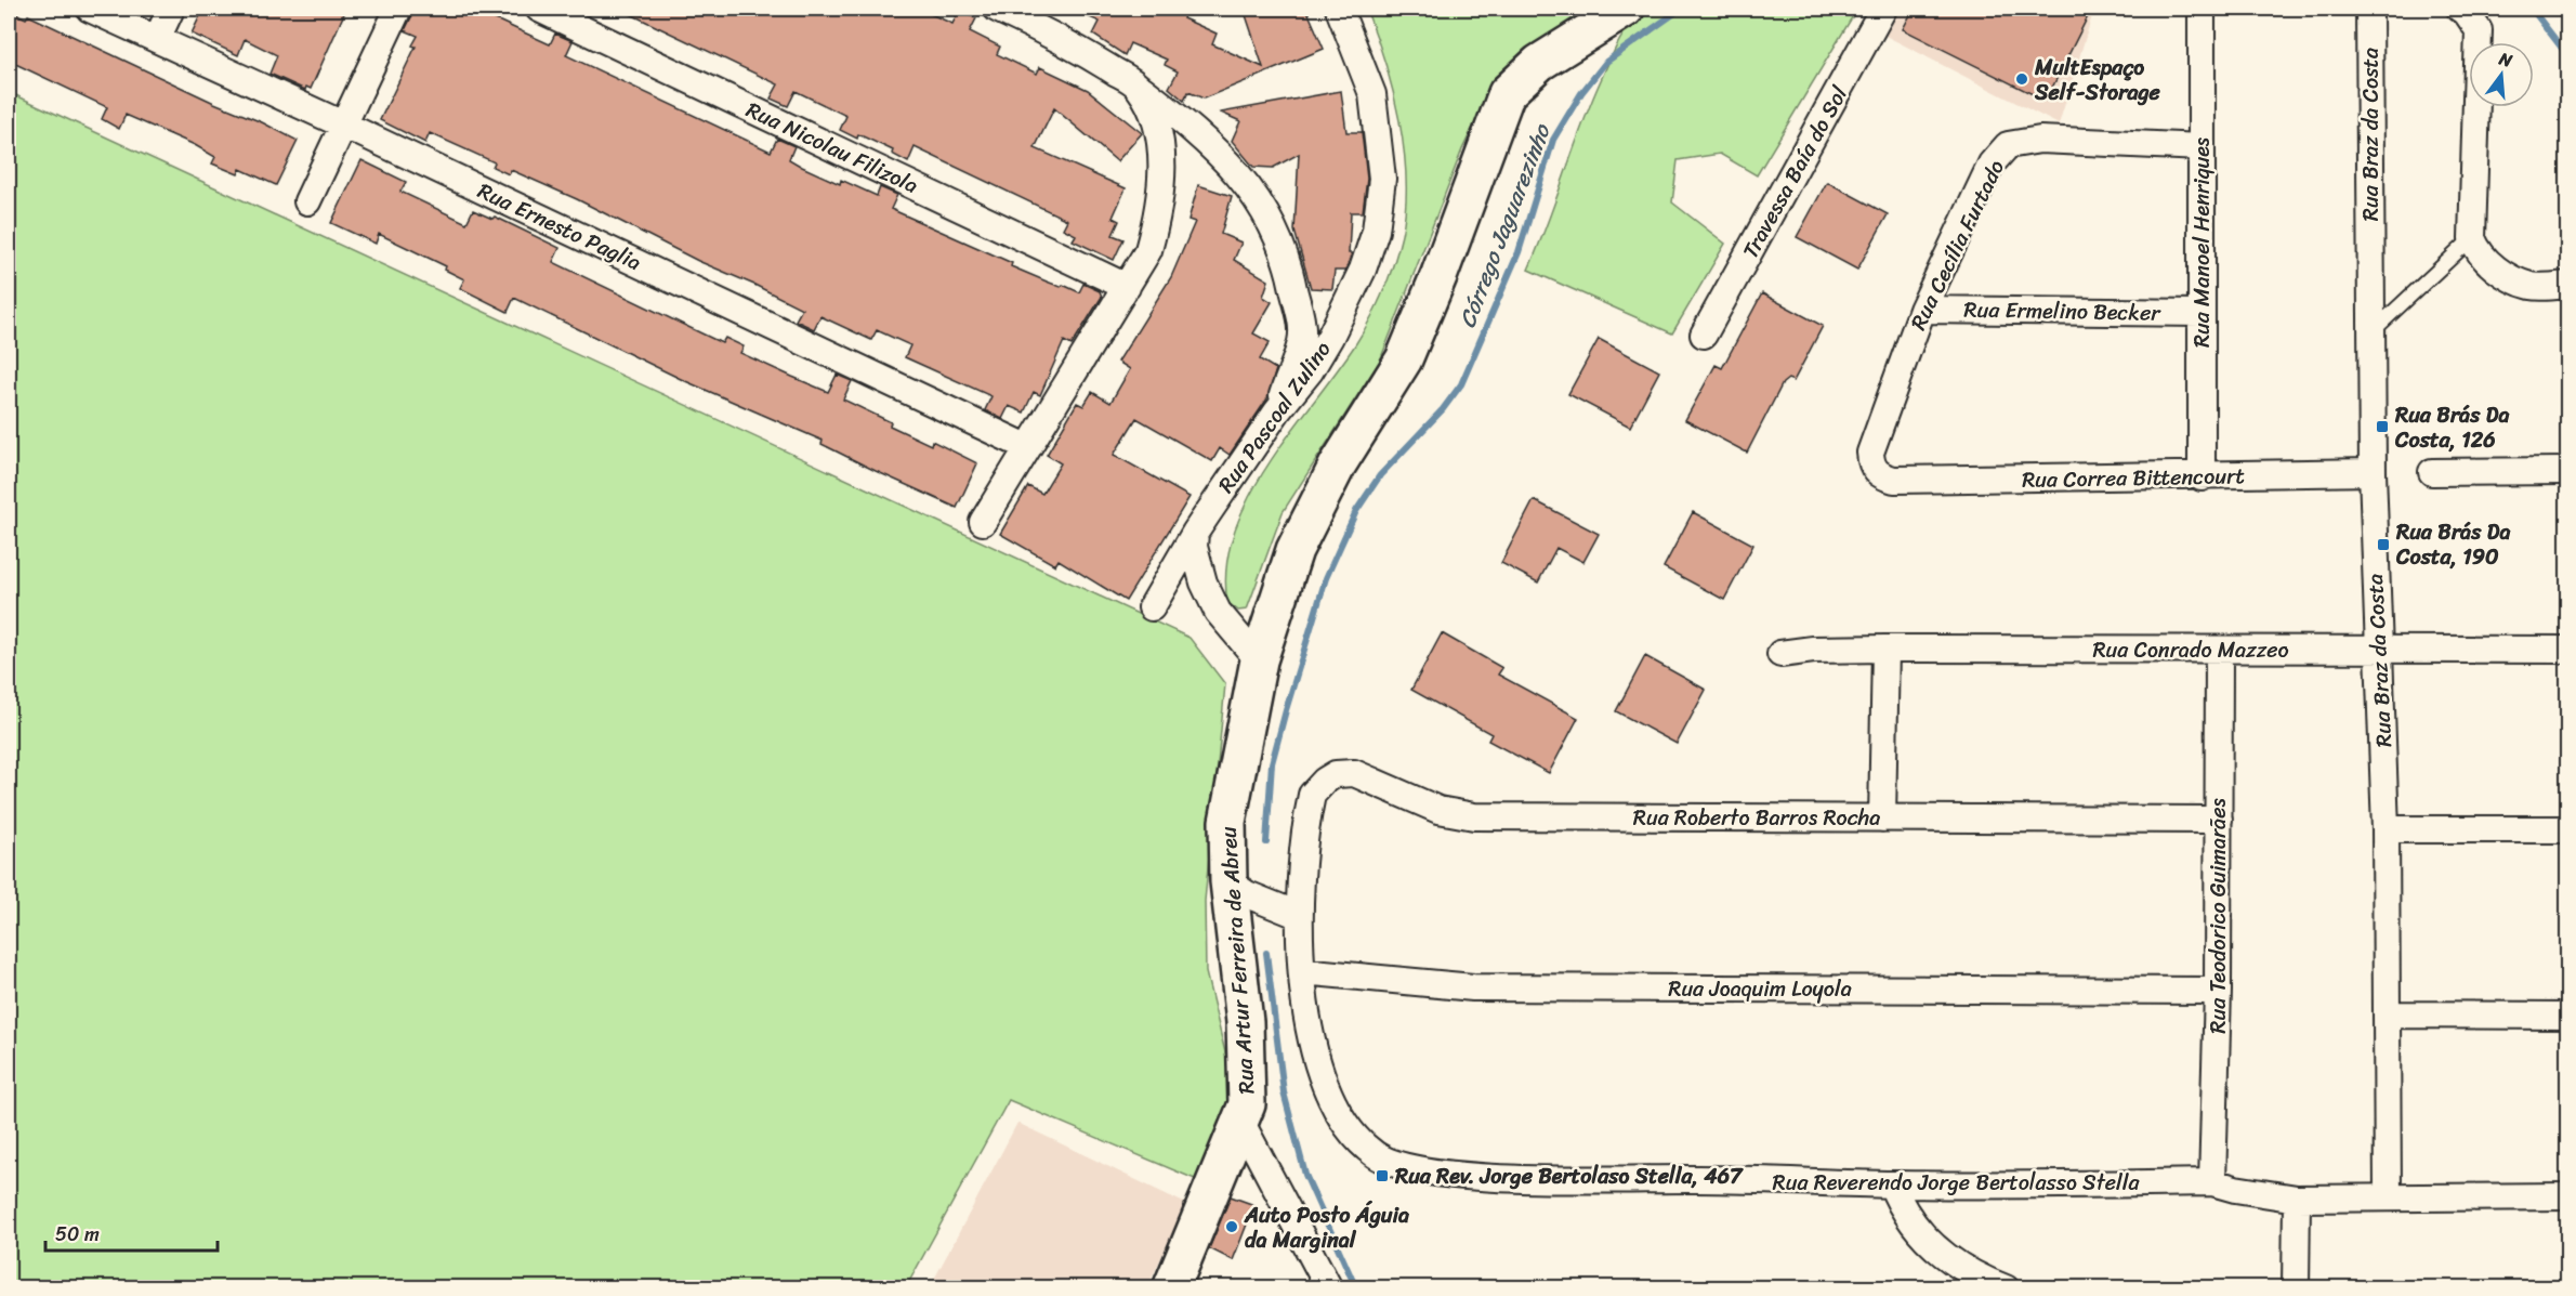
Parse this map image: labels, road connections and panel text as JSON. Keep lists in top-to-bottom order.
{
  "streets": {
    "street": [
      "Rua Braz da Costa",
      "Rua Nicolau Filizola",
      "Travessa Baía do Sol",
      "Rua Ernesto Paglia",
      "Rua Manoel Henriques",
      "Rua Cecília Furtado",
      "Rua Ermelino Becker",
      "Rua Pascoal Zulino",
      "Rua Correa Bittencourt",
      "Rua Conrado Mazzeo",
      "Rua Roberto Barros Rocha",
      "Rua Teodorico Guimarães",
      "Rua Artur Ferreira de Abreu",
      "Rua Joaquim Loyola",
      "Rua Reverendo Jorge Bertolasso Stella"
    ]
  },
  "crossings": [
    ["Rua Braz da Costa", "Rua Correa Bittencourt"],
    ["Rua Braz da Costa", "Rua Conrado Mazzeo"],
    ["Rua Braz da Costa", "Rua Reverendo Jorge Bertolasso Stella"],
    ["Rua Manoel Henriques", "Rua Cecília Furtado"],
    ["Rua Manoel Henriques", "Rua Ermelino Becker"],
    ["Rua Manoel Henriques", "Rua Correa Bittencourt"],
    ["Rua Cecília Furtado", "Rua Ermelino Becker"],
    ["Rua Cecília Furtado", "Rua Correa Bittencourt"],
    ["Rua Conrado Mazzeo", "Rua Teodorico Guimarães"],
    ["Rua Roberto Barros Rocha", "Rua Teodorico Guimarães"],
    ["Rua Roberto Barros Rocha", "Rua Reverendo Jorge Bertolasso Stella"],
    ["Rua Teodorico Guimarães", "Rua Joaquim Loyola"],
    ["Rua Teodorico Guimarães", "Rua Reverendo Jorge Bertolasso Stella"],
    ["Rua Joaquim Loyola", "Rua Reverendo Jorge Bertolasso Stella"]
  ],
  "water": ["Córrego Jaguarezinho"],
  "places": {
    "other": ["MultEspaço Self-Storage", "Auto Posto Águia da Marginal"],
    "transit": ["Rua Brás Da Costa, 126", "Rua Brás Da Costa, 190", "Rua Rev. Jorge Bertolaso Stella, 467"]
  },
  "scale_bar": "50 m",
  "north": "top"
}
